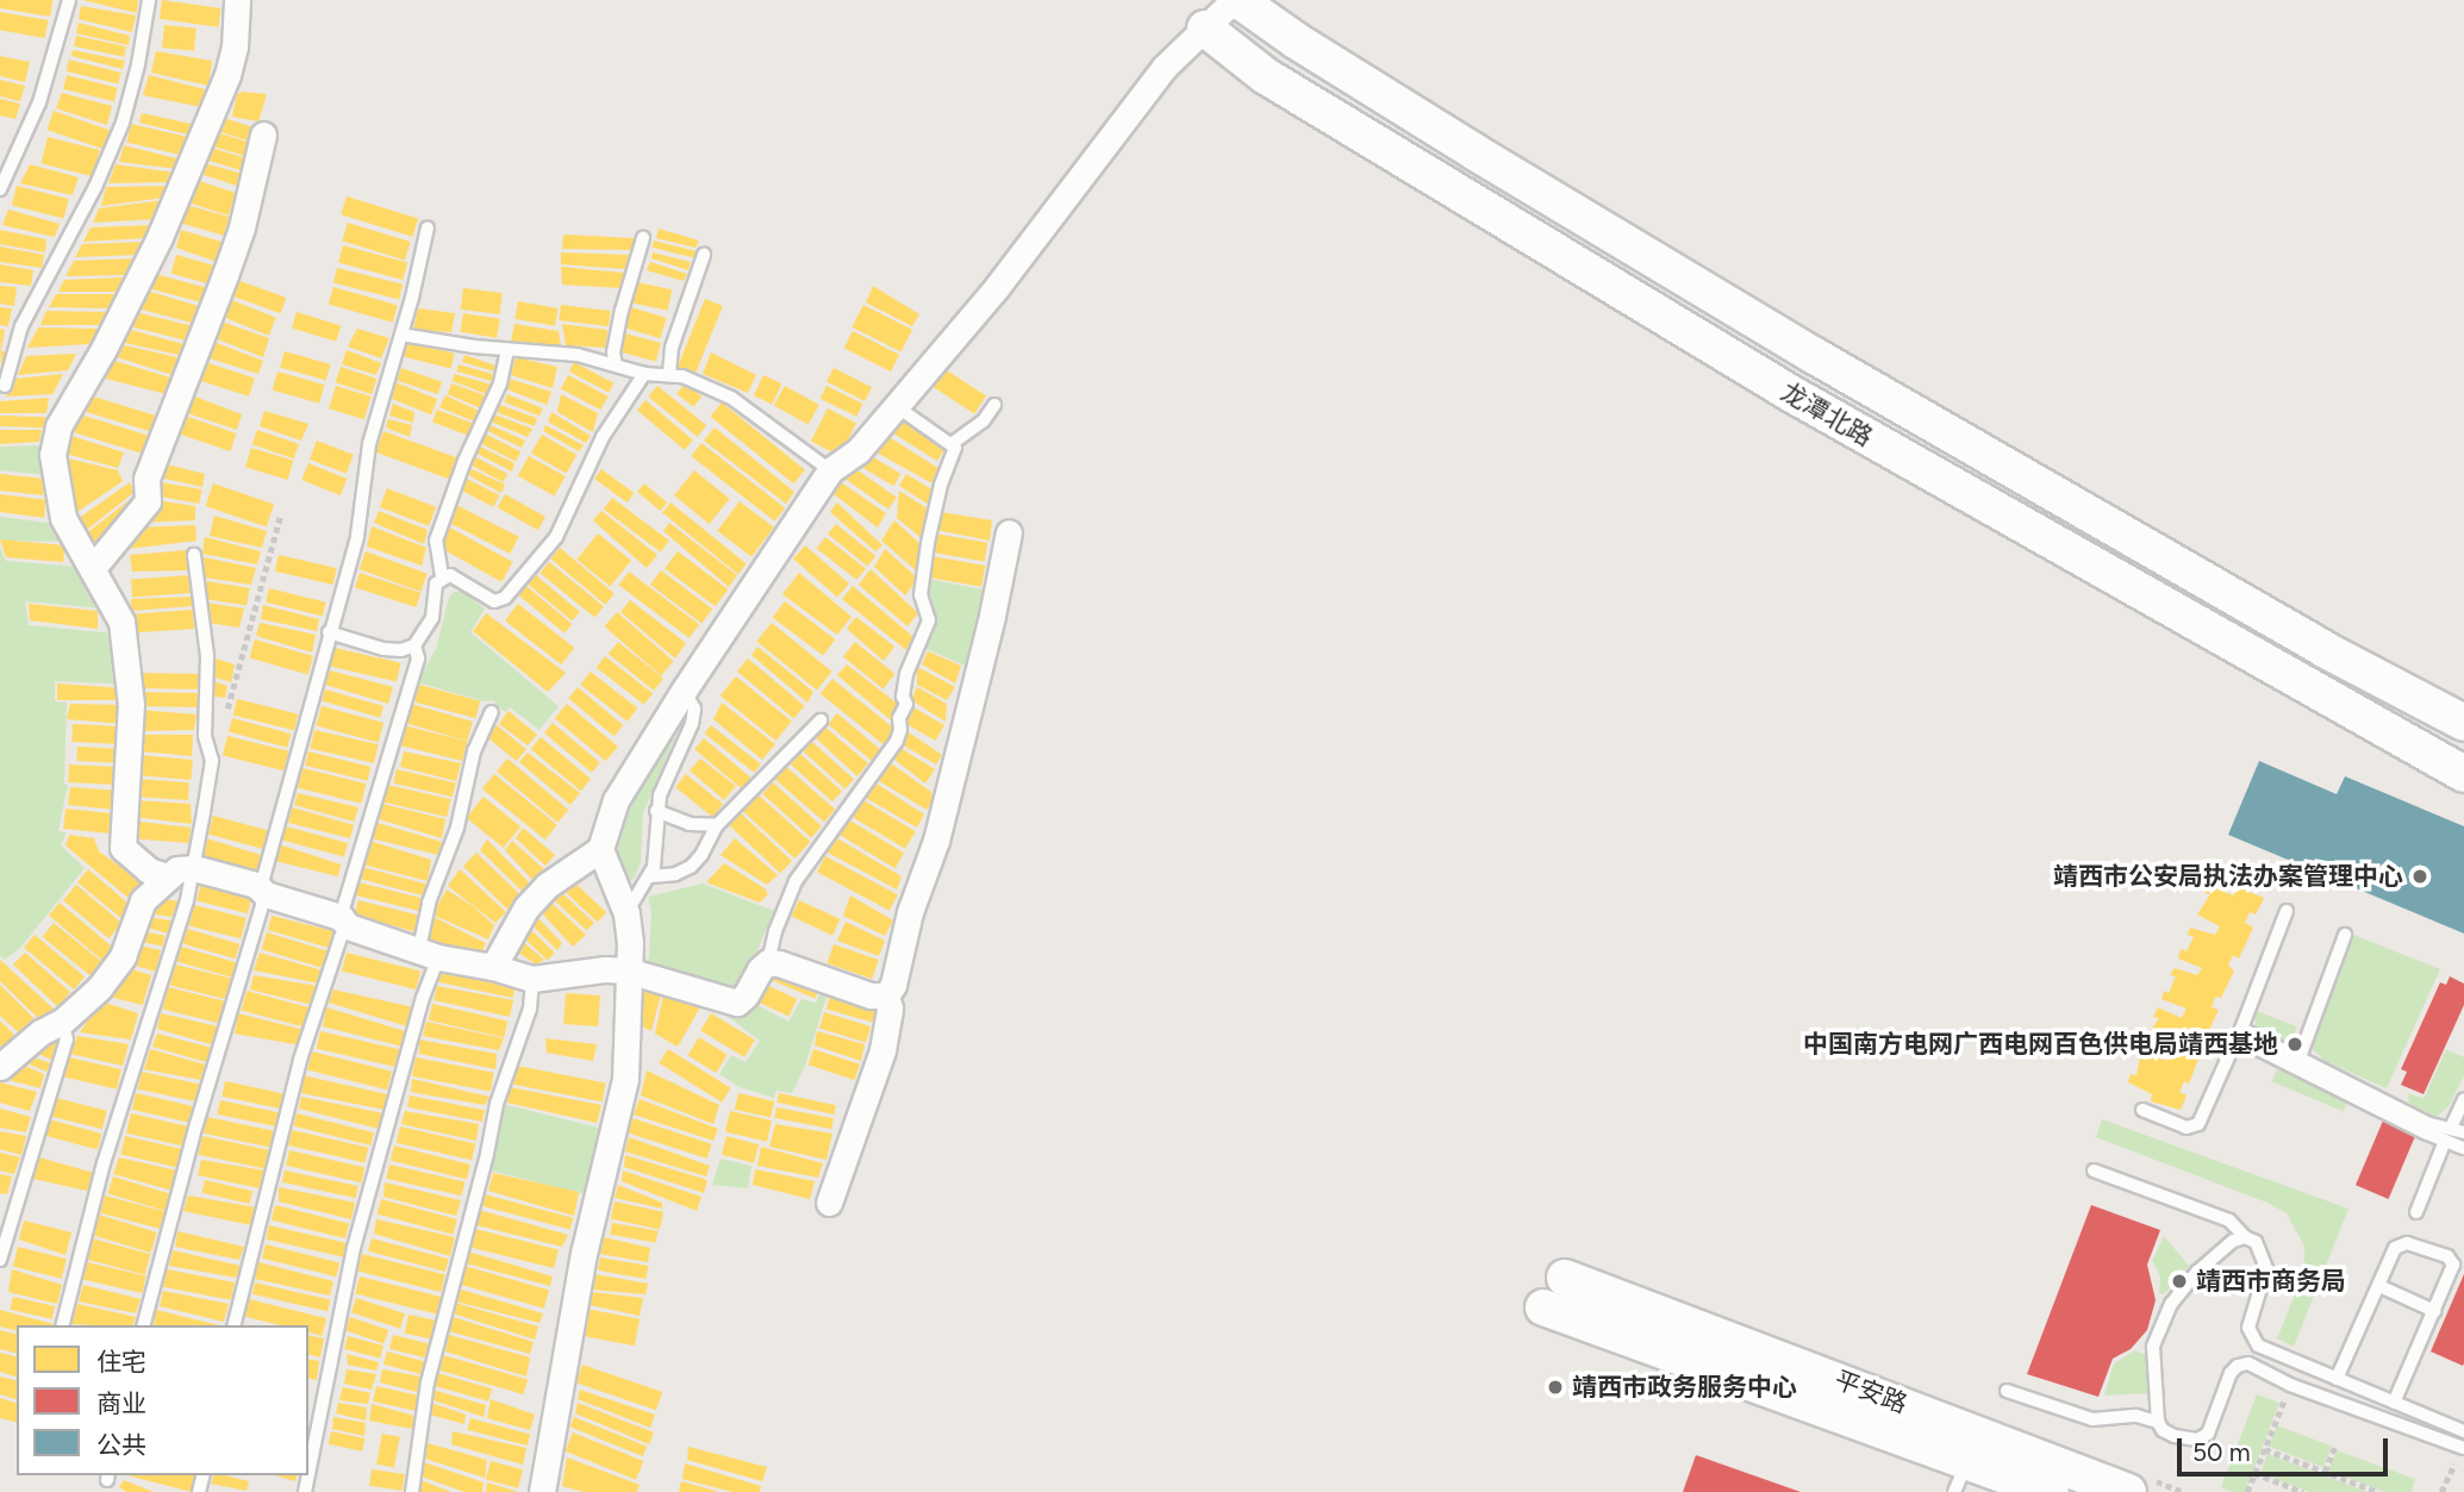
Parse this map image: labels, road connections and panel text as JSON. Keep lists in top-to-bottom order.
{
  "streets": {
    "main road": ["龙潭北路", "平安路"]
  },
  "places": [
    "靖西市公安局执法办案管理中心",
    "中国南方电网广西电网百色供电局靖西基地",
    "靖西市商务局",
    "靖西市政务服务中心"
  ],
  "legend": ["住宅", "商业", "公共"],
  "scale_bar": "50 m"
}
